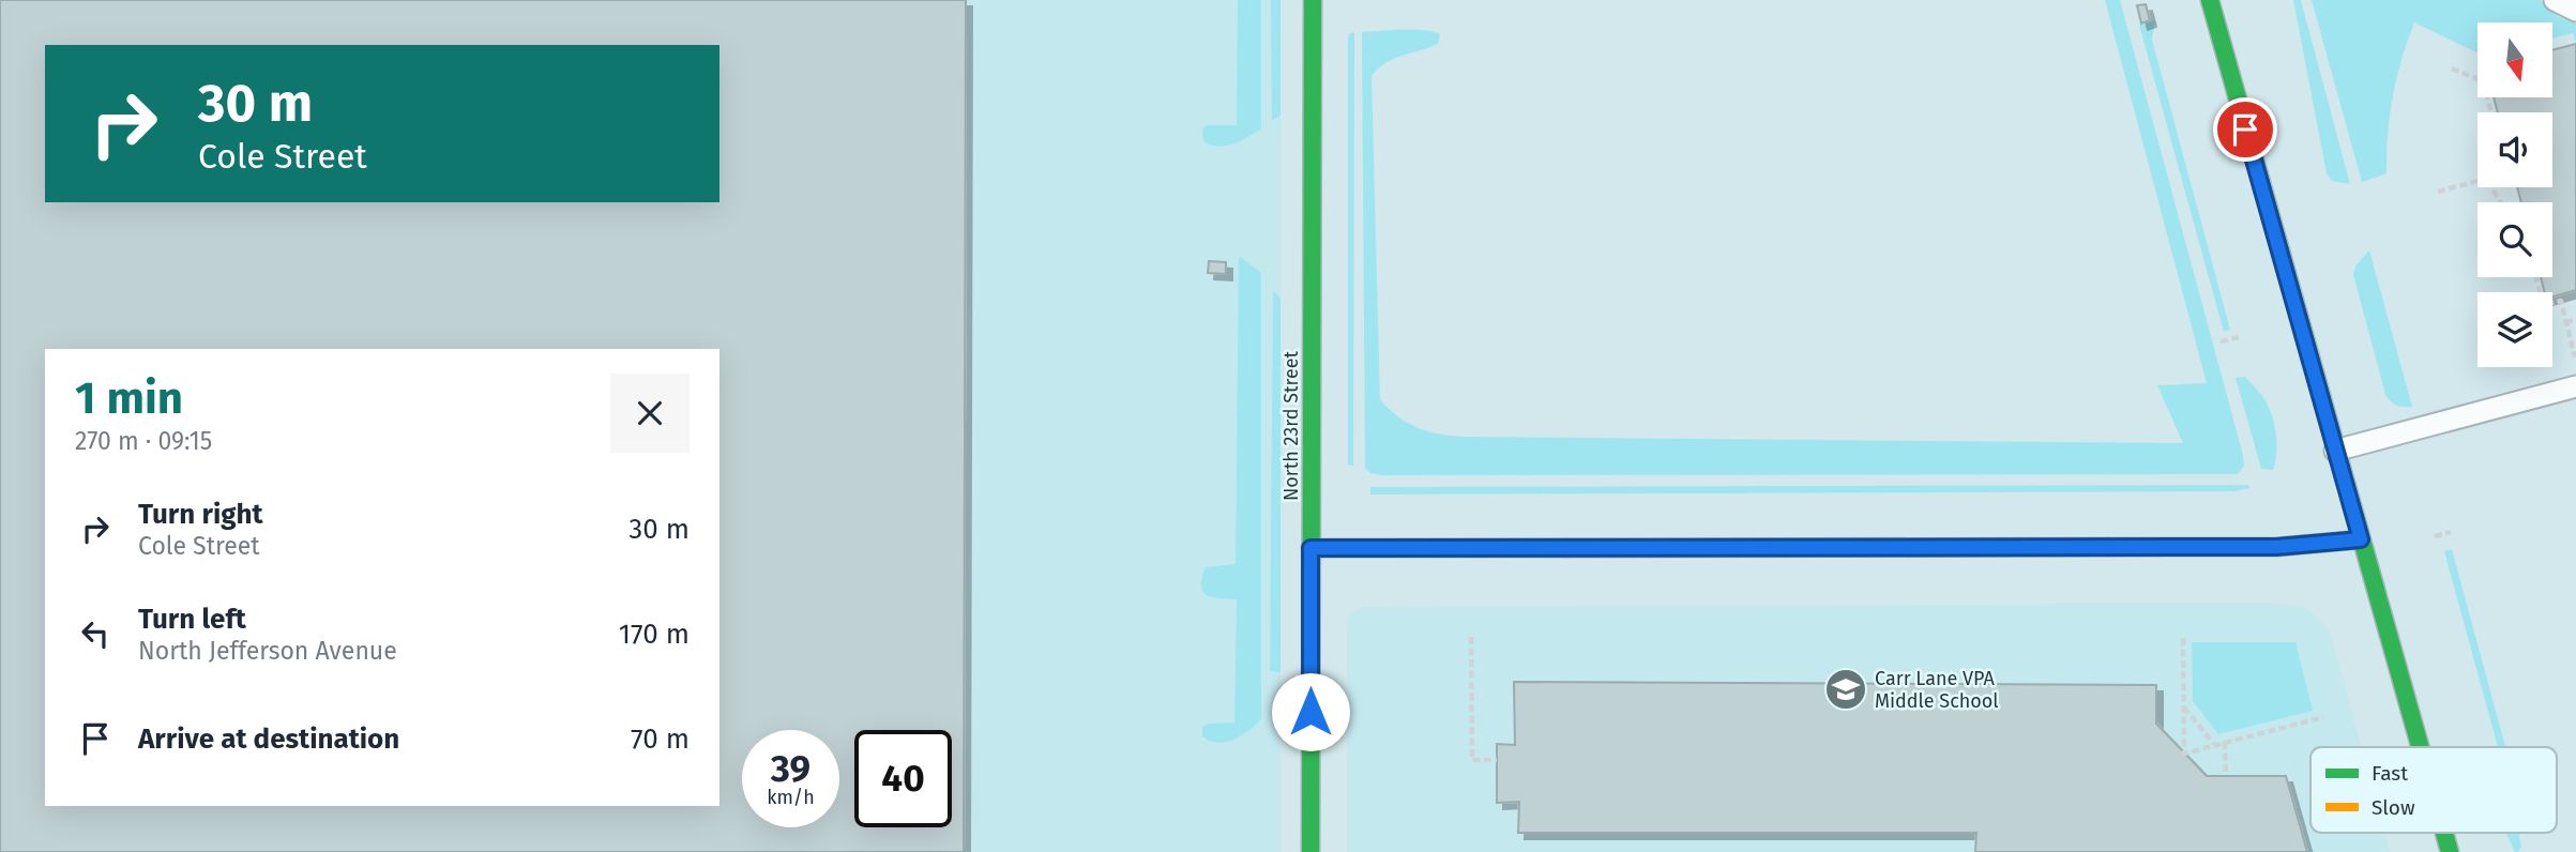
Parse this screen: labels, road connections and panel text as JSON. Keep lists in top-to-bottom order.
{
  "streets": {
    "street": ["North 23rd Street"]
  },
  "places": {
    "school or university": ["Carr Lane VPA Middle School"]
  },
  "legend": ["Fast", "Slow"],
  "north": "bottom",
  "page": {
    "turn": ["30 m", "Cole Street"],
    "heading": ["1 min", "270 m · 09:15"],
    "list": [
      {
        "name": "Turn right",
        "note": "Cole Street",
        "value": "30 m"
      },
      {
        "name": "Turn left",
        "note": "North Jefferson Avenue",
        "value": "170 m"
      },
      {
        "name": "Arrive at destination",
        "value": "70 m"
      }
    ],
    "speed": "39 km/h",
    "limit": "40"
  }
}
